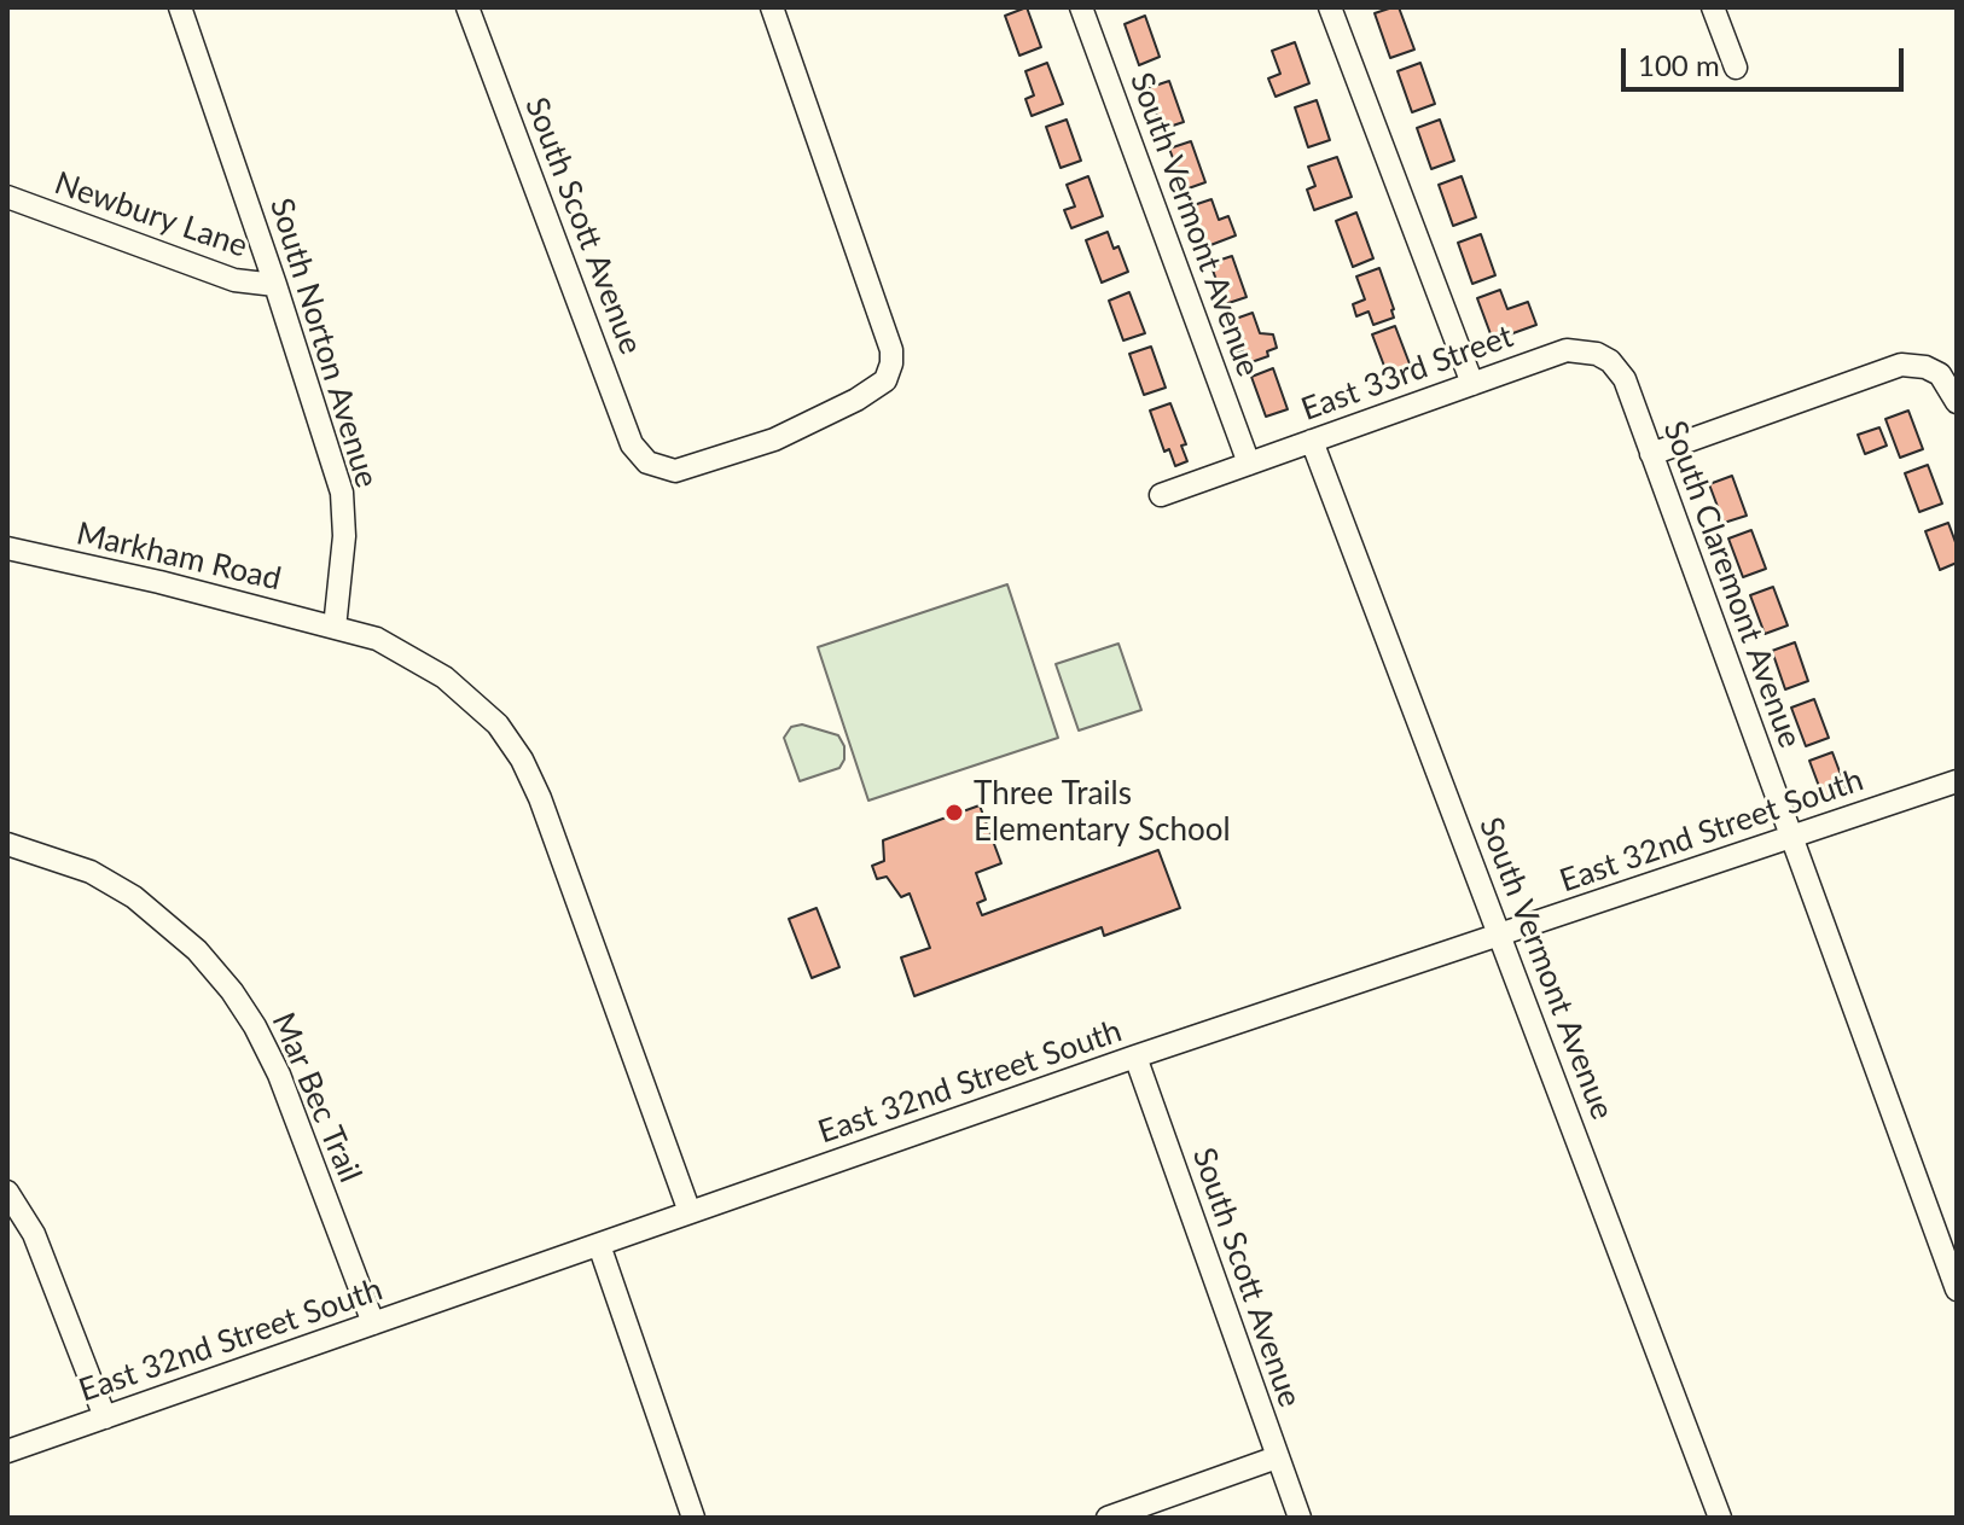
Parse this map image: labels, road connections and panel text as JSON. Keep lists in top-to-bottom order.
{
  "streets": {
    "street": [
      "Newbury Lane",
      "South Vermont Avenue",
      "South Scott Avenue",
      "South Norton Avenue",
      "East 33rd Street",
      "Markham Road",
      "South Claremont Avenue",
      "East 32nd Street South",
      "Mar Bec Trail"
    ]
  },
  "crossings": [
    ["Newbury Lane", "South Norton Avenue"],
    ["South Vermont Avenue", "East 33rd Street"],
    ["South Vermont Avenue", "East 32nd Street South"],
    ["South Scott Avenue", "East 32nd Street South"],
    ["South Norton Avenue", "Markham Road"],
    ["East 33rd Street", "South Claremont Avenue"],
    ["South Claremont Avenue", "East 32nd Street South"],
    ["East 32nd Street South", "Mar Bec Trail"]
  ],
  "places": ["Three Trails Elementary School"],
  "scale_bar": "100 m"
}
